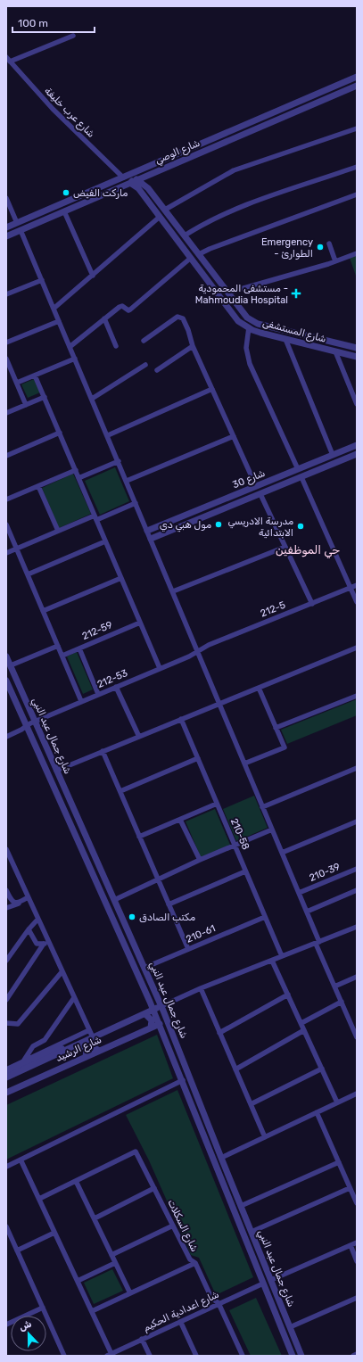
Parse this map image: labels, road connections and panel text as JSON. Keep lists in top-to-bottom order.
{
  "streets": {
    "street": [
      "شارع عرب خليفة",
      "شارع الوصي",
      "شارع المستشفى",
      "شارع 30",
      "212-5",
      "212-59",
      "212-53",
      "شارع جمال عبد النبي",
      "210-58",
      "210-39",
      "210-61",
      "شارع الرشيد",
      "شارع السكلات",
      "شارع اعدادية الحكيم"
    ]
  },
  "crossings": [
    ["شارع عرب خليفة", "شارع الوصي"],
    ["شارع عرب خليفة", "شارع المستشفى"],
    ["شارع الوصي", "شارع المستشفى"],
    ["212-5", "212-53"],
    ["212-53", "شارع جمال عبد النبي"],
    ["شارع جمال عبد النبي", "210-61"],
    ["شارع جمال عبد النبي", "شارع الرشيد"],
    ["شارع جمال عبد النبي", "شارع اعدادية الحكيم"],
    ["210-58", "210-61"],
    ["شارع السكلات", "شارع اعدادية الحكيم"]
  ],
  "districts": ["حي الموظفين"],
  "places": {
    "other": [
      "ماركت الفيض",
      "Emergency - الطوارئ",
      "مول هبي دي",
      "مدرسة الادريسي الابتدائية",
      "مكتب الصادق"
    ],
    "health": ["مستشفى المحمودية - Mahmoudia Hospital"]
  },
  "scale_bar": "100 m",
  "north": "top"
}
